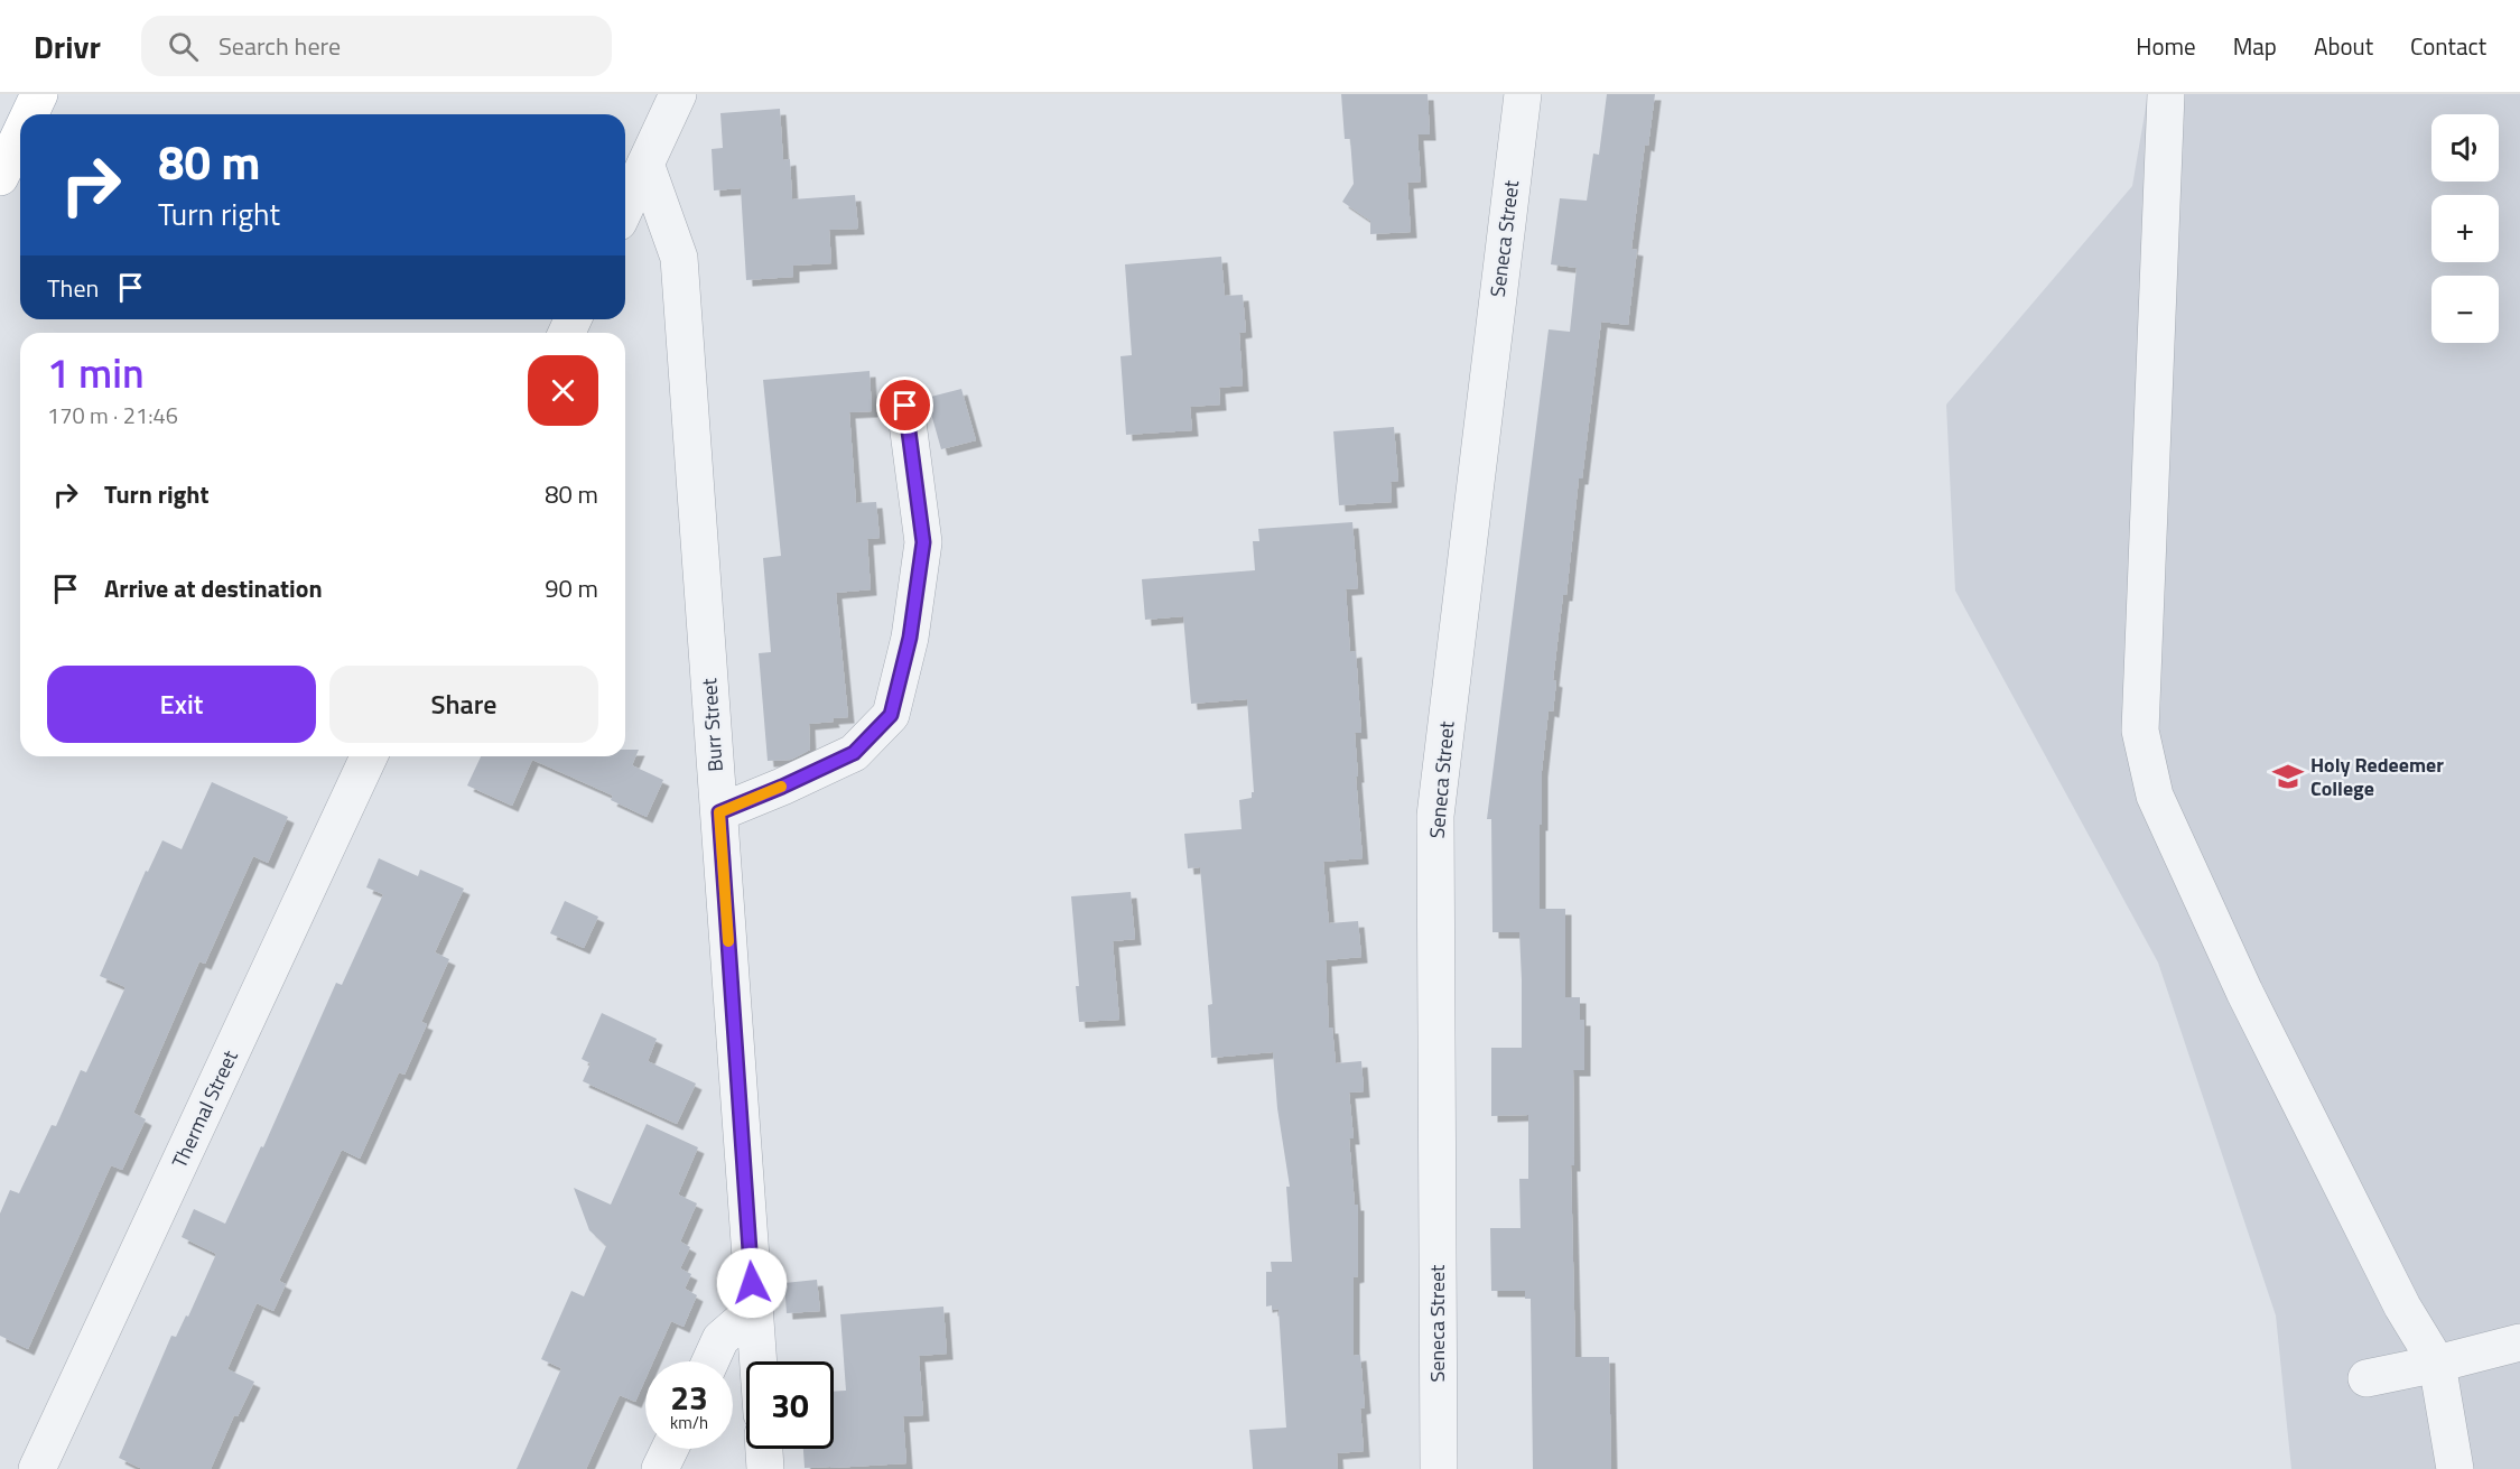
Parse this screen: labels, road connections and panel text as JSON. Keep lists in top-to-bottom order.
{
  "streets": {
    "street": ["Seneca Street", "Burr Street", "Thermal Street"]
  },
  "places": {
    "school or university": ["Holy Redeemer College"]
  },
  "page": {
    "header": "Drivr",
    "search": "Search here",
    "nav": [
      "Home",
      "Map",
      "About",
      "Contact"
    ],
    "map_buttons": ["+", "−"],
    "turn": ["80 m", "Turn right"],
    "then": "Then",
    "heading": ["1 min", "170 m · 21:46"],
    "list": [
      {
        "name": "Turn right",
        "value": "80 m"
      },
      {
        "name": "Arrive at destination",
        "value": "90 m"
      }
    ],
    "buttons": ["Exit", "Share"],
    "speed": "23 km/h",
    "limit": "30"
  }
}
